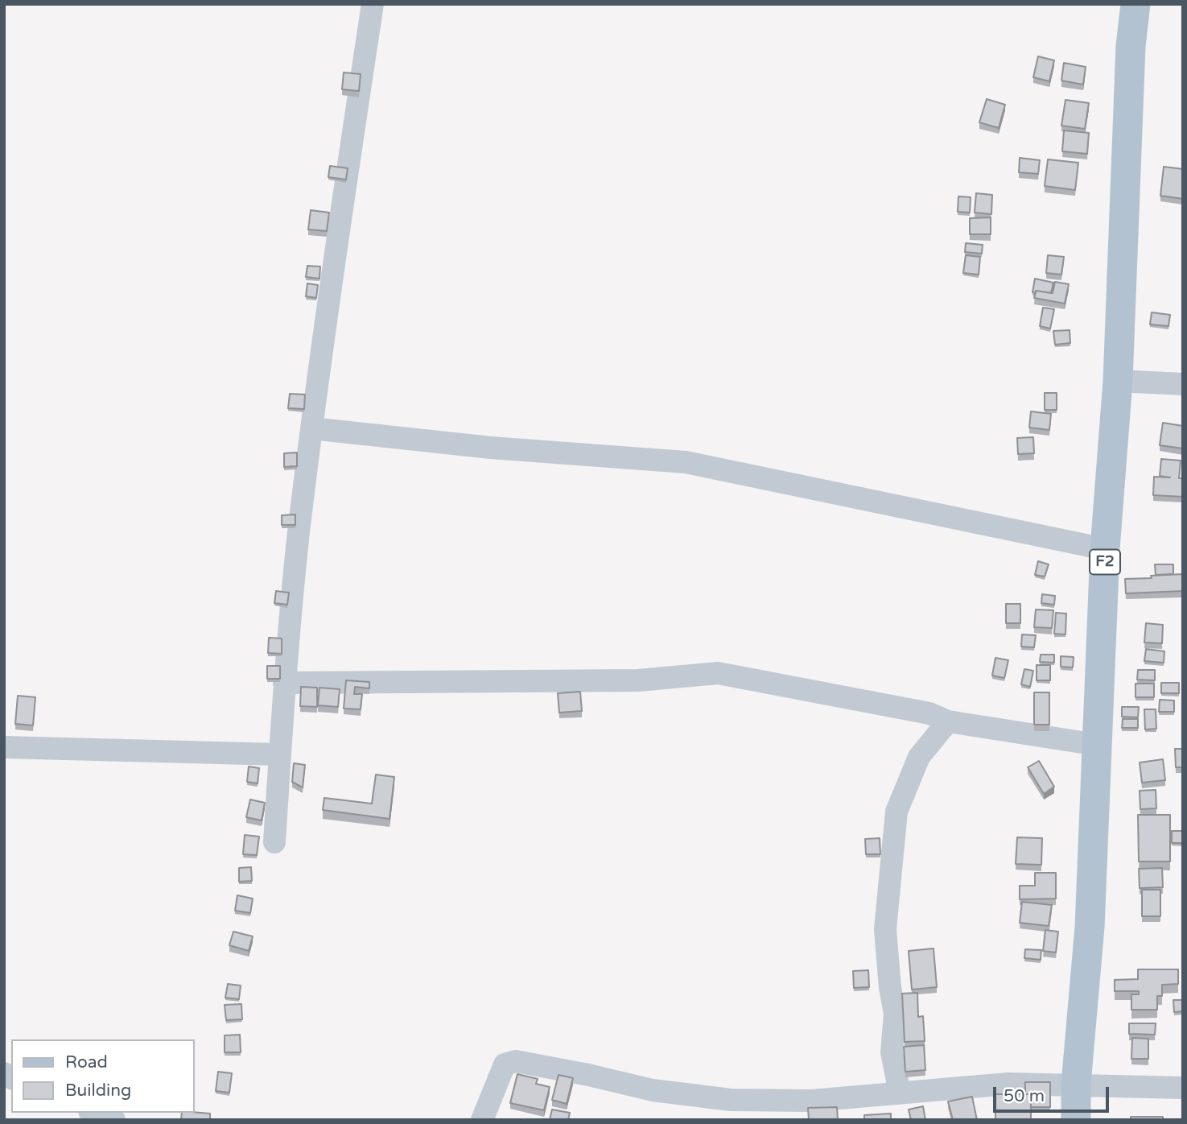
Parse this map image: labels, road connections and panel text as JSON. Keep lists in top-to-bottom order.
{
  "streets": {
    "main road": ["F2"]
  },
  "legend": ["Road", "Building"],
  "scale_bar": "50 m"
}
